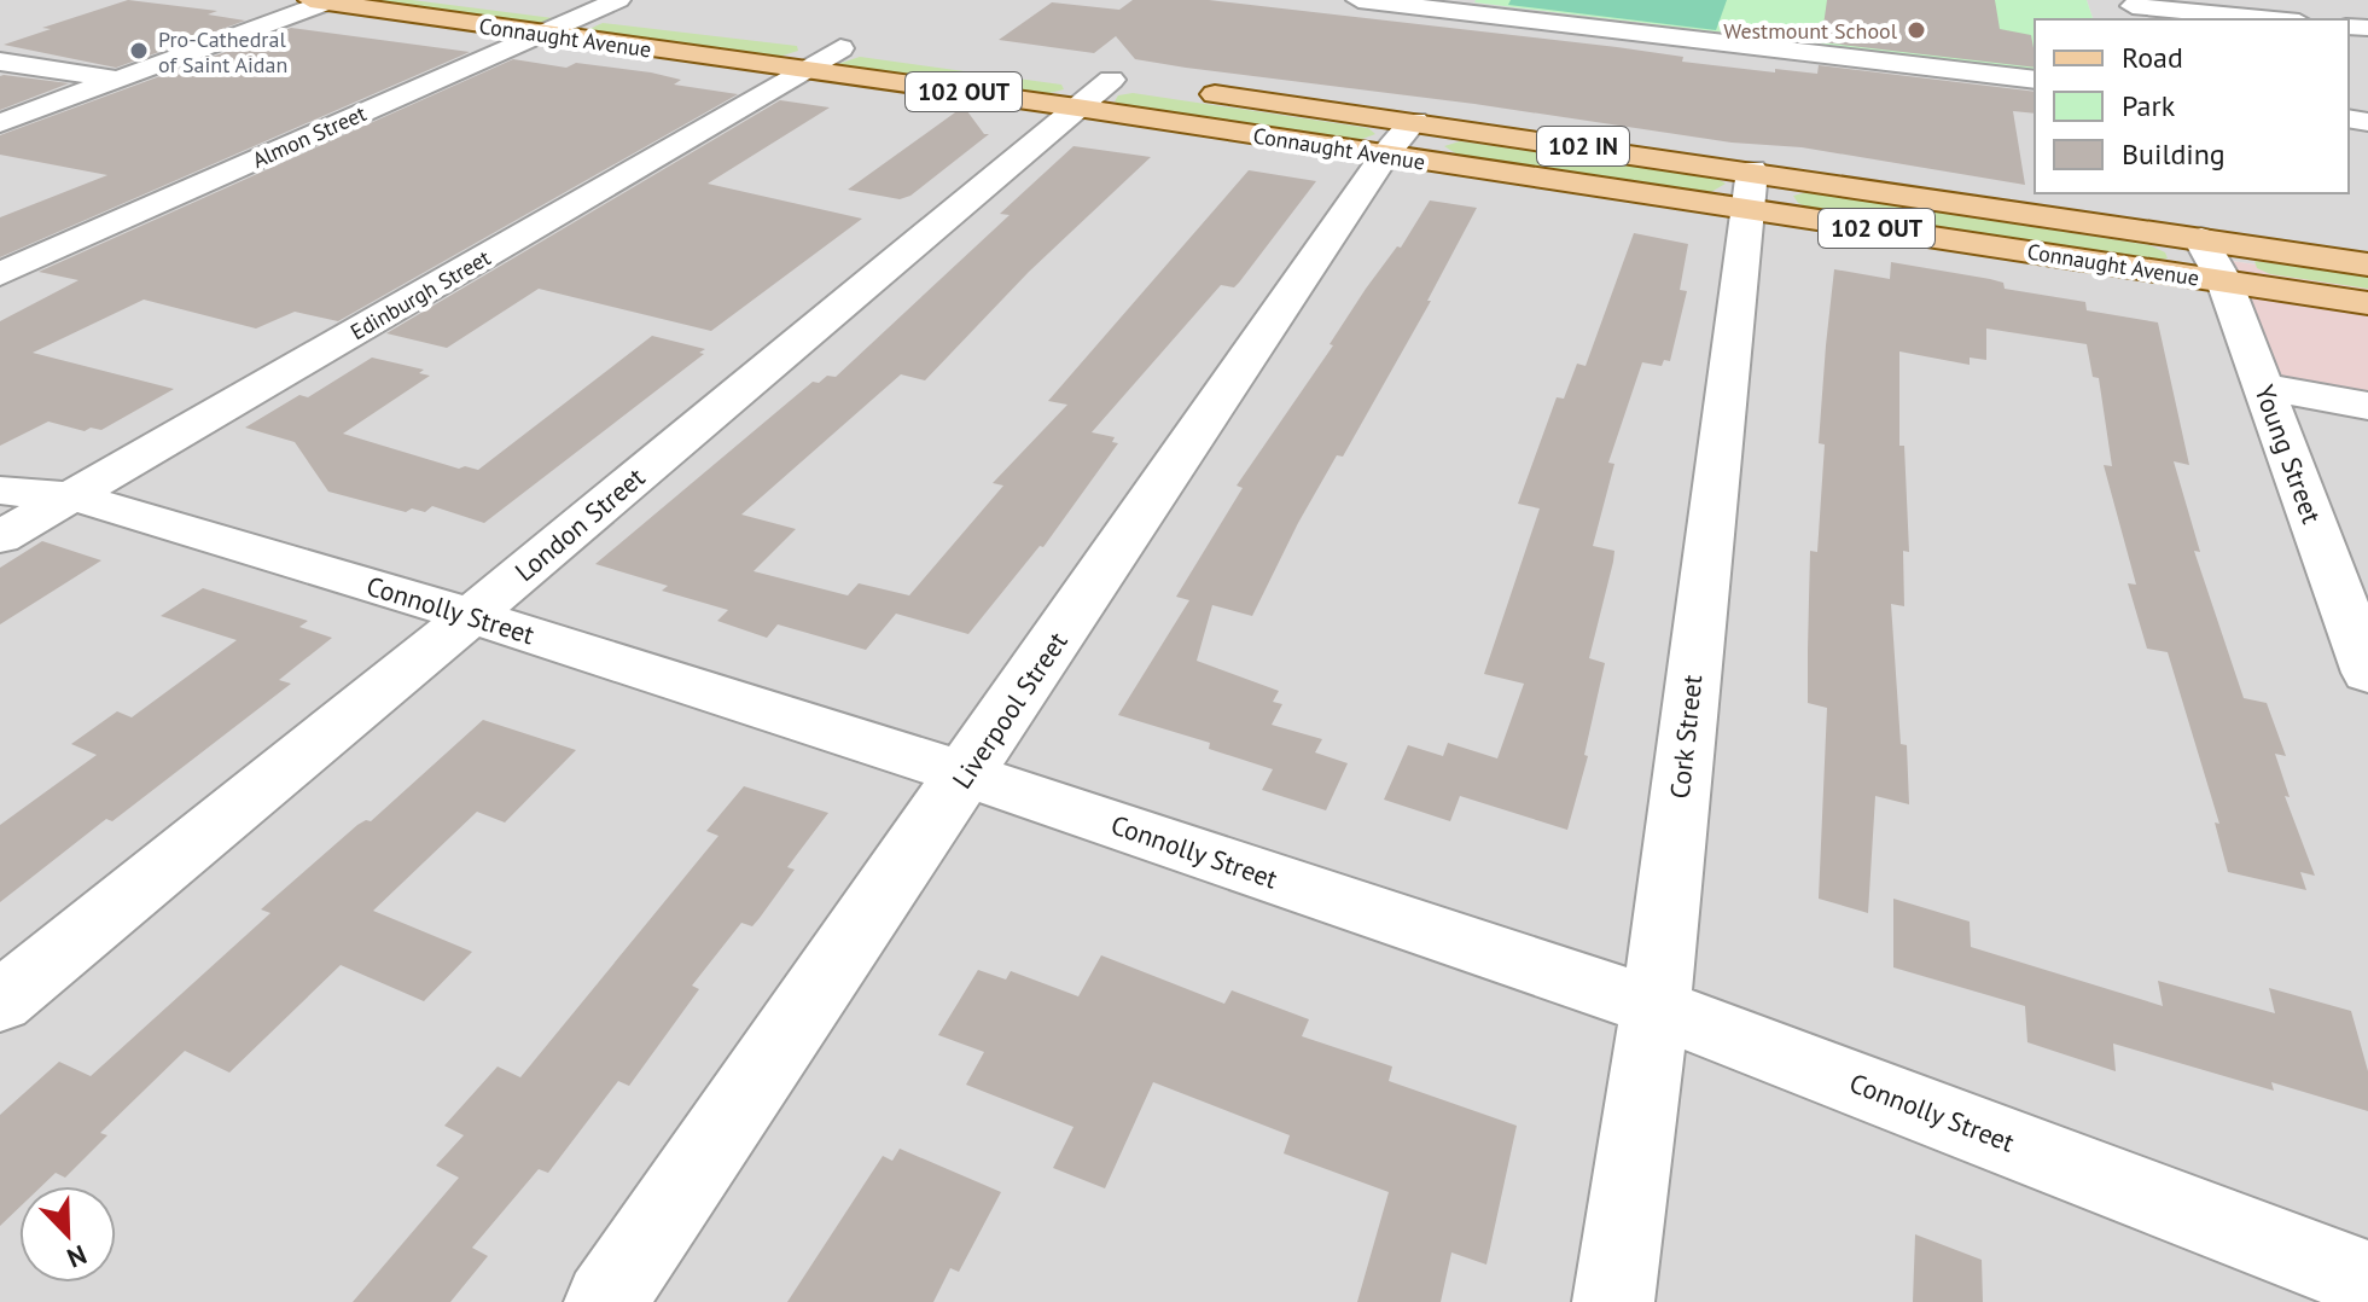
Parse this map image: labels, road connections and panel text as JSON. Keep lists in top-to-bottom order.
{
  "streets": {
    "main road": ["Connaught Avenue", "102 OUT", "102 IN"],
    "street": [
      "Almon Street",
      "Edinburgh Street",
      "Young Street",
      "London Street",
      "Connolly Street",
      "Liverpool Street",
      "Cork Street"
    ]
  },
  "crossings": [
    ["Connaught Avenue", "Almon Street"],
    ["Connaught Avenue", "Edinburgh Street"],
    ["Connaught Avenue", "Young Street"],
    ["Connaught Avenue", "London Street"],
    ["Connaught Avenue", "Liverpool Street"],
    ["Connaught Avenue", "Cork Street"],
    ["Edinburgh Street", "Connolly Street"],
    ["London Street", "Connolly Street"],
    ["Connolly Street", "Liverpool Street"],
    ["Connolly Street", "Cork Street"]
  ],
  "places": ["Westmount School", "Pro-Cathedral of Saint Aidan"],
  "legend": ["Road", "Park", "Building"],
  "north": "bottom right"
}
